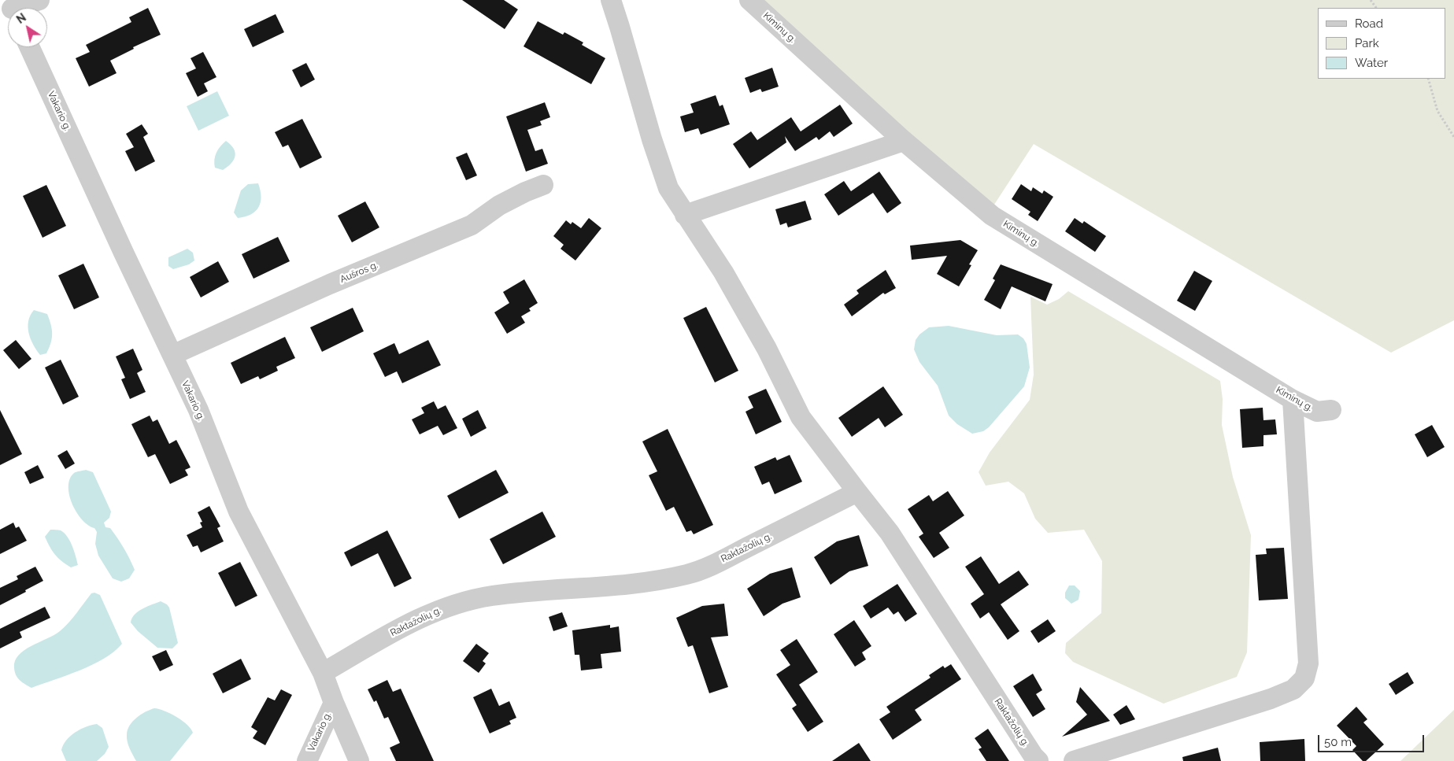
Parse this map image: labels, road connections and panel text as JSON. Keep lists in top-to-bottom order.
{
  "streets": {
    "street": [
      "Kiminų g.",
      "Vakario g.",
      "Aušros g.",
      "Raktažolių g."
    ]
  },
  "crossings": [
    ["Vakario g.", "Aušros g."],
    ["Vakario g.", "Raktažolių g."]
  ],
  "legend": ["Road", "Park", "Water"],
  "scale_bar": "50 m",
  "north": "top left"
}
